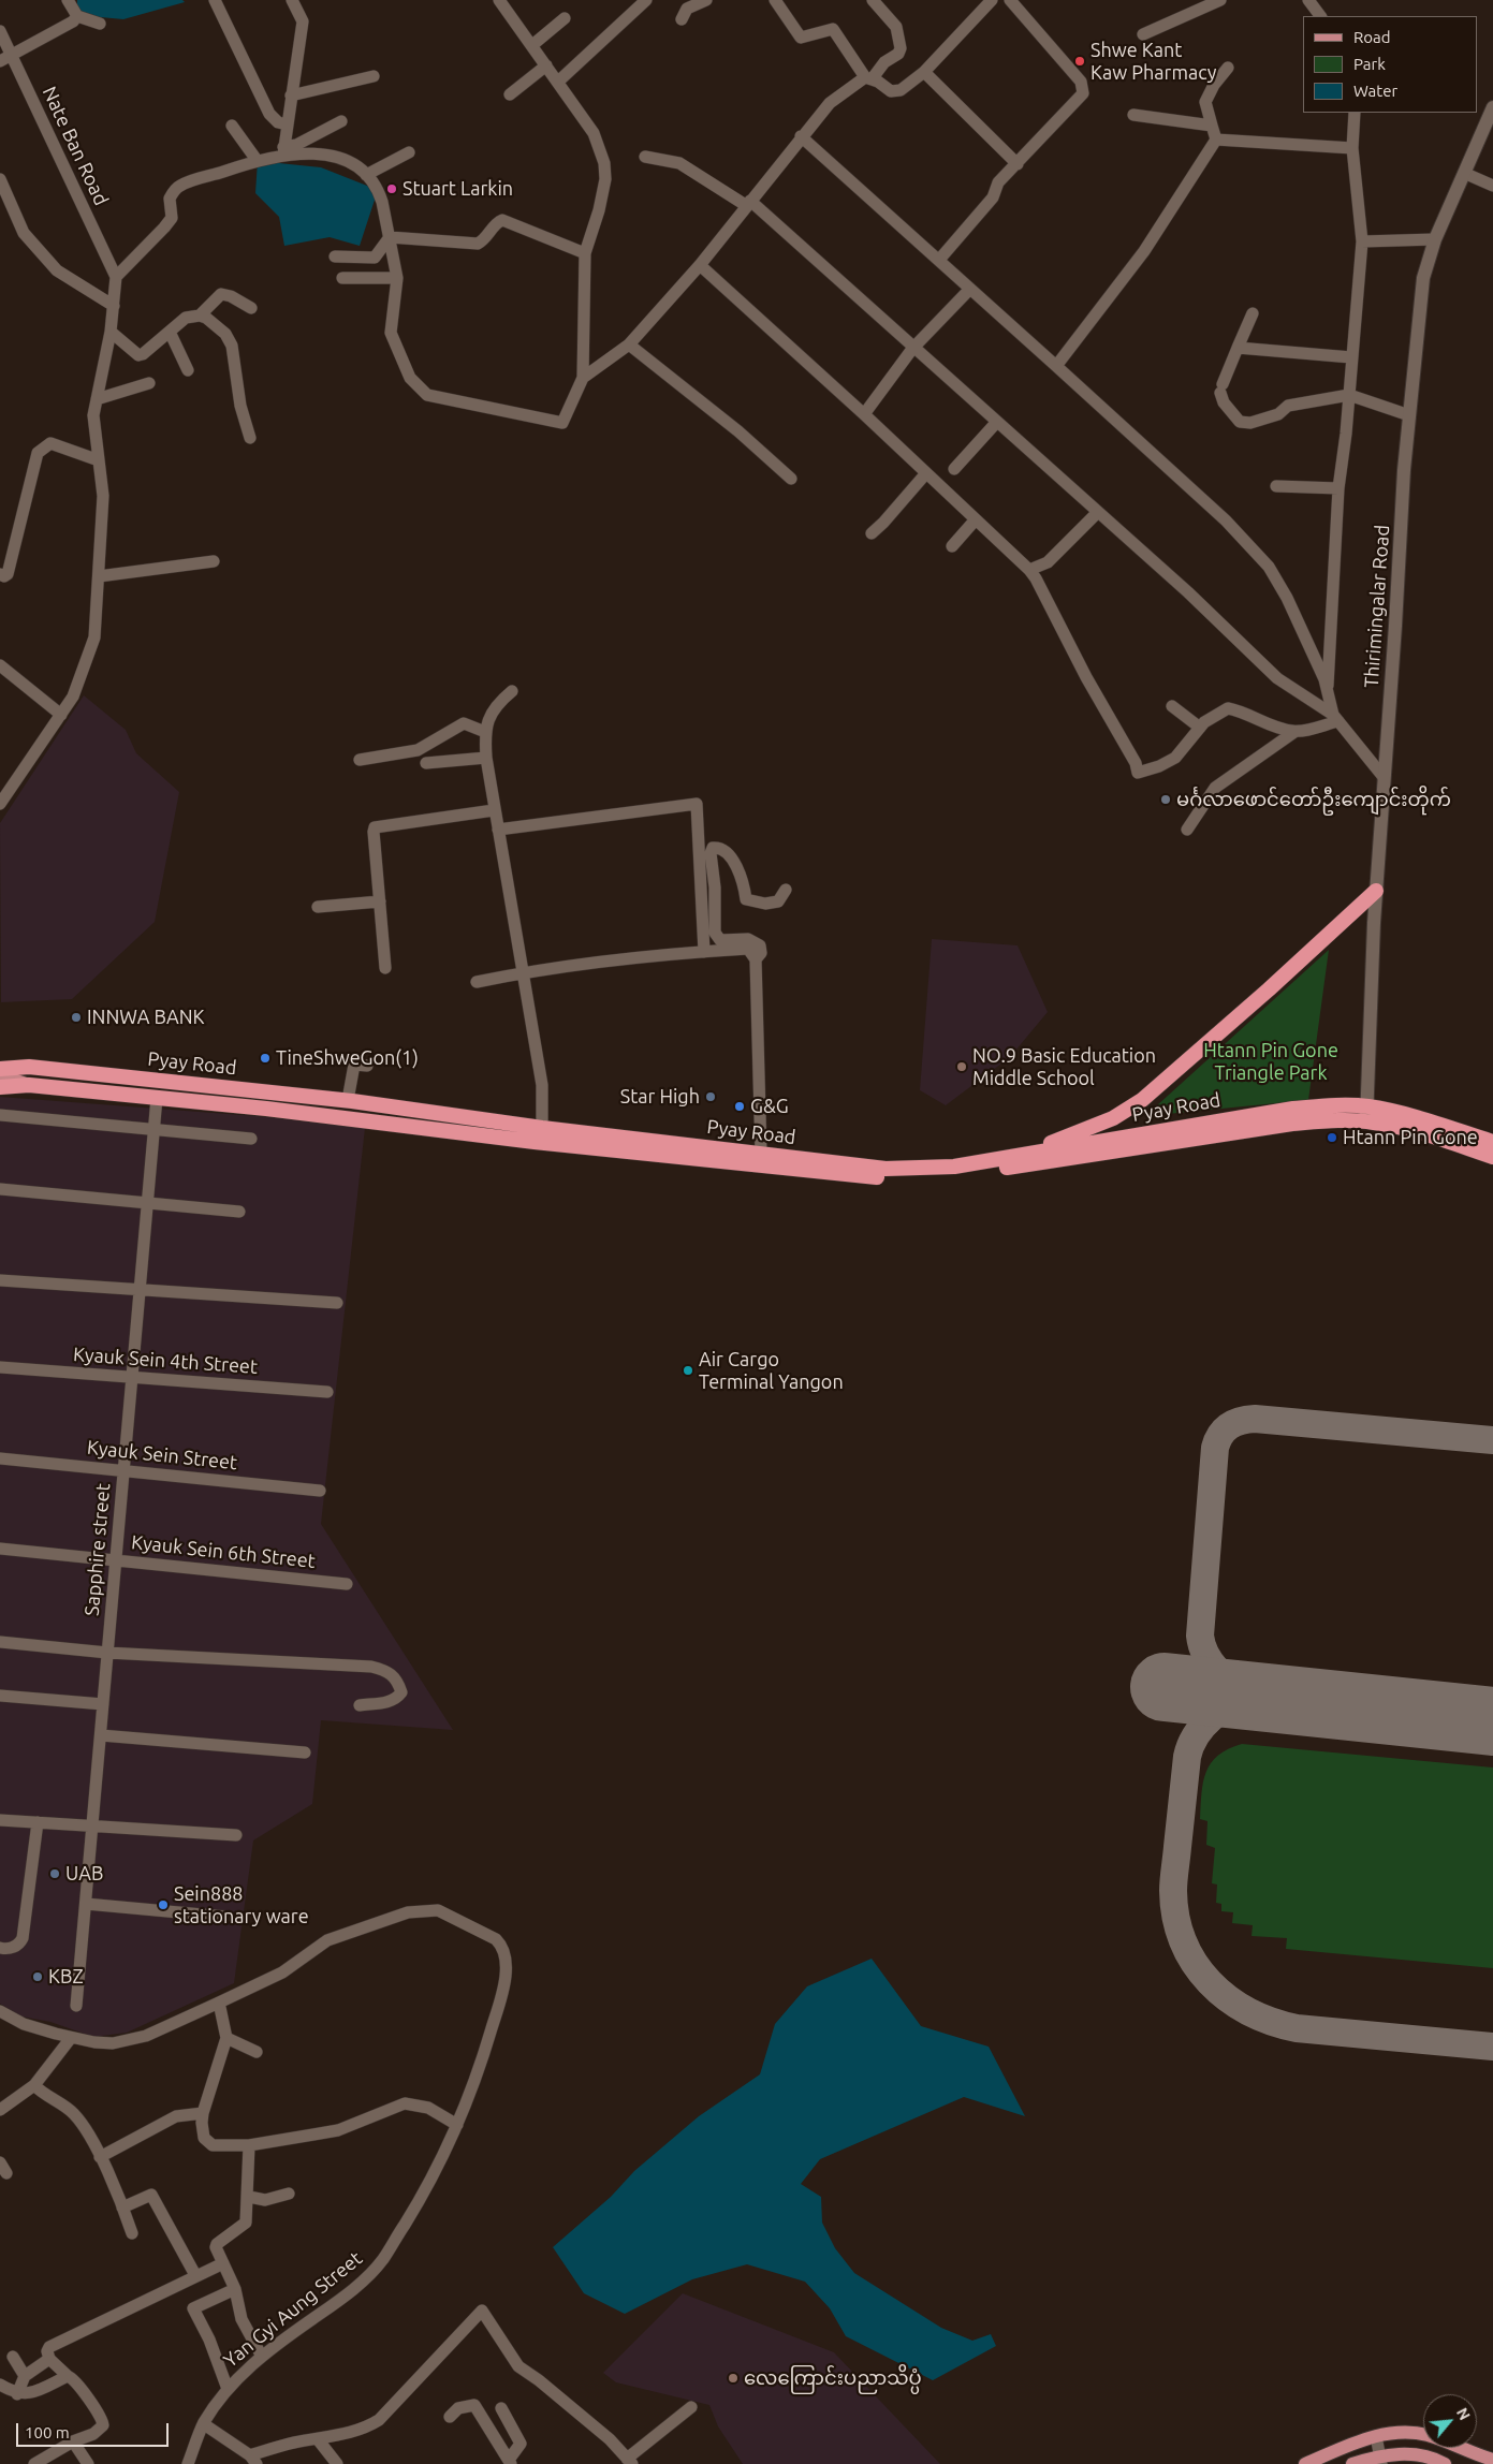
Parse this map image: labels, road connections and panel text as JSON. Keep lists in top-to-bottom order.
{
  "streets": {
    "highway": ["Pyay Road"],
    "street": [
      "Nate Ban Road",
      "Thirimingalar Road",
      "Kyauk Sein 4th Street",
      "Kyauk Sein Street",
      "Sapphire street",
      "Kyauk Sein 6th Street",
      "Yan Gyi Aung Street"
    ]
  },
  "crossings": [
    ["Thirimingalar Road", "Pyay Road"],
    ["Pyay Road", "Sapphire street"],
    ["Kyauk Sein 4th Street", "Sapphire street"],
    ["Kyauk Sein Street", "Sapphire street"],
    ["Sapphire street", "Kyauk Sein 6th Street"]
  ],
  "parks": ["Htann Pin Gone Triangle Park"],
  "places": [
    "Shwe Kant Kaw Pharmacy",
    "Stuart Larkin",
    "မင်္ဂလာဖောင်တော်ဦးကျောင်းတိုက်",
    "INNWA BANK",
    "TineShweGon(1)",
    "NO.9 Basic Education Middle School",
    "Star High",
    "G&G",
    "Htann Pin Gone",
    "Air Cargo Terminal Yangon",
    "UAB",
    "Sein888 stationary ware",
    "KBZ",
    "လေကြောင်းပညာသိပ္ပံ"
  ],
  "legend": ["Road", "Park", "Water"],
  "scale_bar": "100 m",
  "north": "top right"
}
